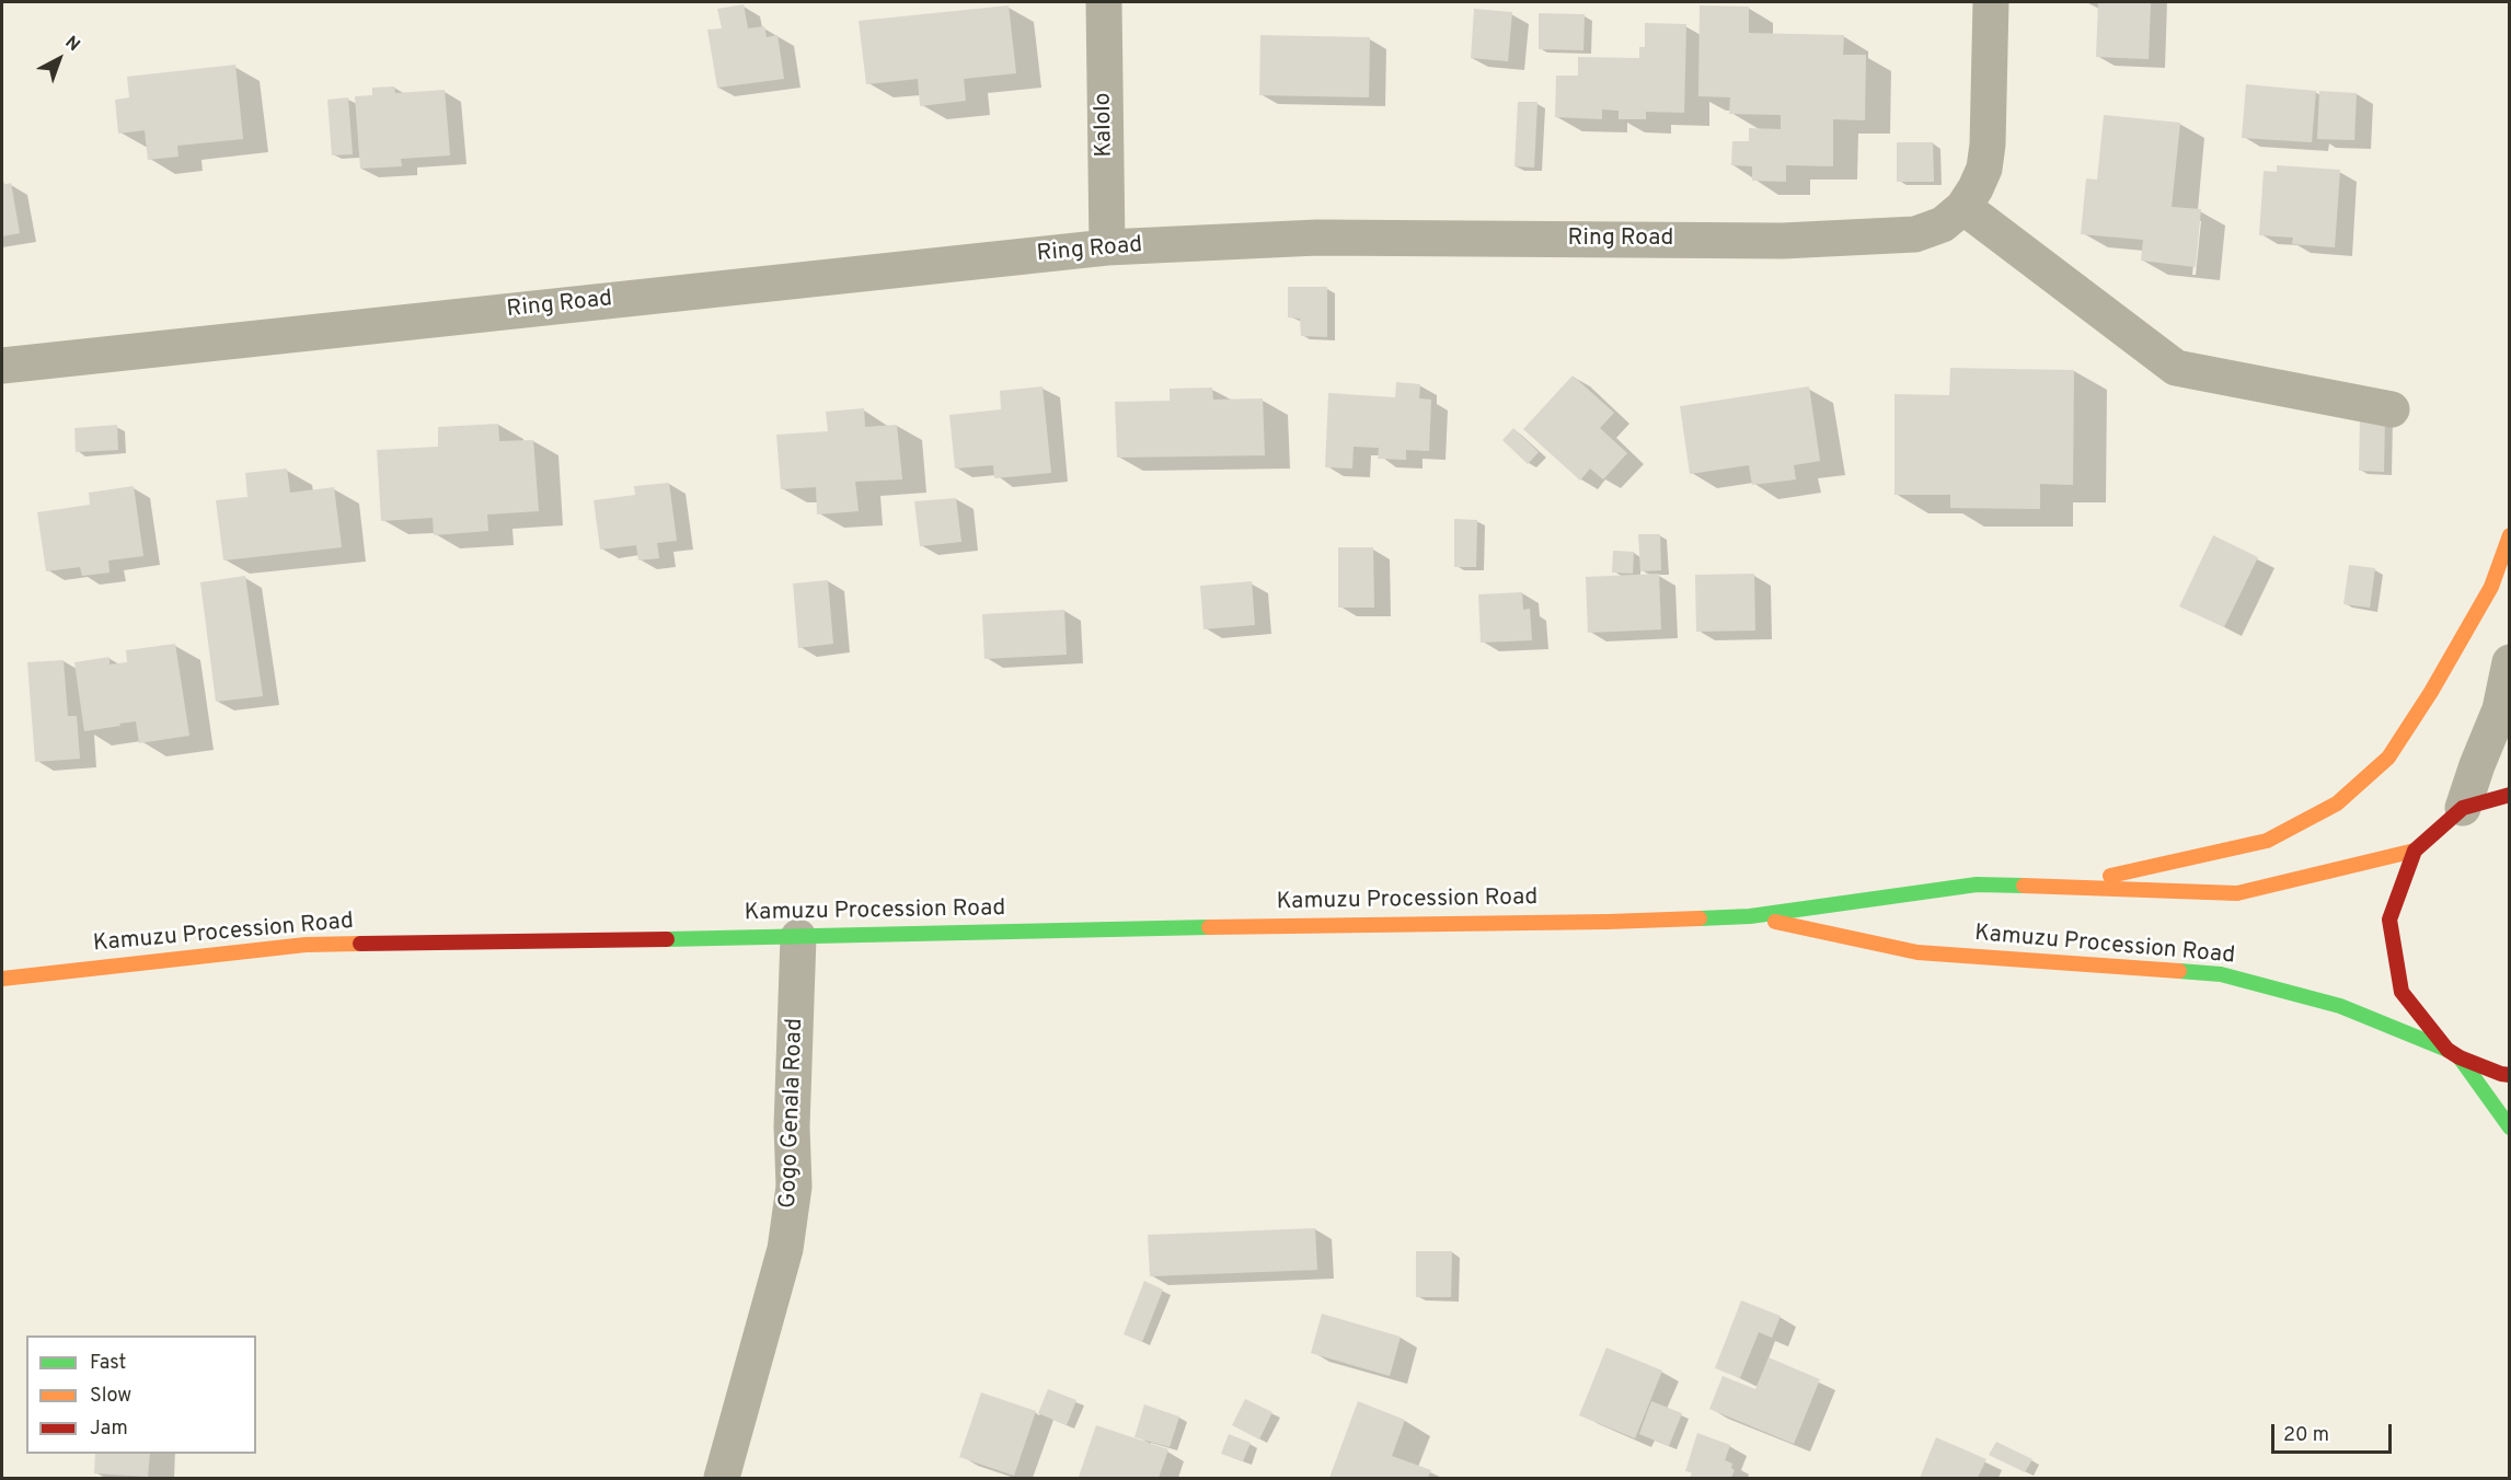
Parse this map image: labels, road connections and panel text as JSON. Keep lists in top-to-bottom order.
{
  "streets": {
    "main road": ["Kamuzu Procession Road"],
    "street": ["Kalolo", "Ring Road", "Gogo Genala Road"]
  },
  "crossings": [
    ["Kalolo", "Ring Road"],
    ["Kamuzu Procession Road", "Gogo Genala Road"]
  ],
  "legend": ["Fast", "Slow", "Jam"],
  "scale_bar": "20 m",
  "north": "top right"
}
